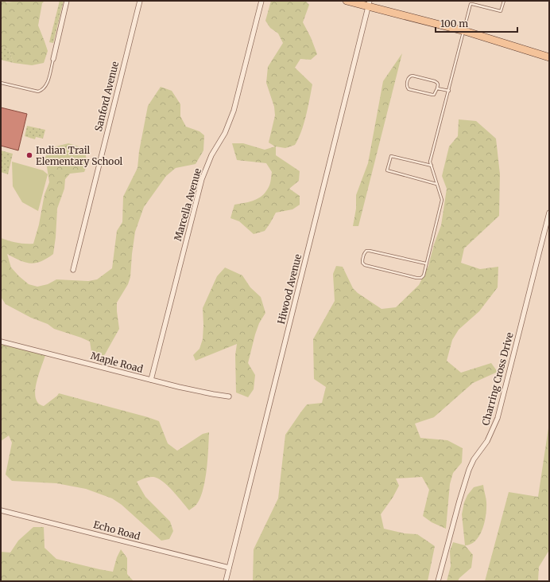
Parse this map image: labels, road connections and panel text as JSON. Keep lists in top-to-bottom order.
{
  "streets": {
    "street": [
      "Sanford Avenue",
      "Marcella Avenue",
      "Hiwood Avenue",
      "Maple Road",
      "Charring Cross Drive",
      "Echo Road"
    ]
  },
  "crossings": [
    ["Marcella Avenue", "Maple Road"],
    ["Hiwood Avenue", "Echo Road"]
  ],
  "places": ["Indian Trail Elementary School"],
  "scale_bar": "100 m"
}
